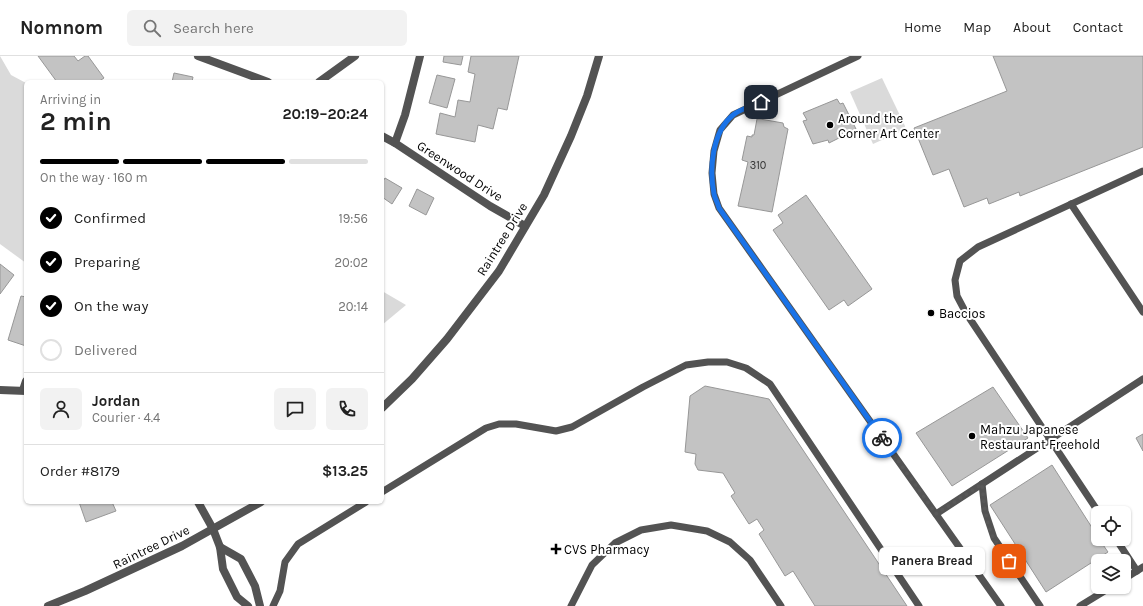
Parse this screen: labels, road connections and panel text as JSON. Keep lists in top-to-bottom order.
{
  "streets": {
    "street": ["Greenwood Drive", "Raintree Drive"]
  },
  "crossings": [
    ["Greenwood Drive", "Raintree Drive"]
  ],
  "places": {
    "other": [
      "Around the Corner Art Center",
      "Baccios",
      "Mahzu Japanese Restaurant Freehold",
      "Panera Bread"
    ],
    "health": ["CVS Pharmacy"]
  },
  "house_numbers": ["310"],
  "page": {
    "header": "Nomnom",
    "search": "Search here",
    "nav": [
      "Home",
      "Map",
      "About",
      "Contact"
    ],
    "heading": ["2 min", "Arriving in", "20:19–20:24"],
    "panel": [
      "Jordan",
      "Courier · 4.4",
      "Order #8179",
      "$13.25"
    ],
    "bar": "On the way · 160 m",
    "list": [
      ["Confirmed", "19:56"],
      ["Preparing", "20:02"],
      ["On the way", "20:14"],
      "Delivered"
    ],
    "bubble": "Panera Bread"
  }
}
